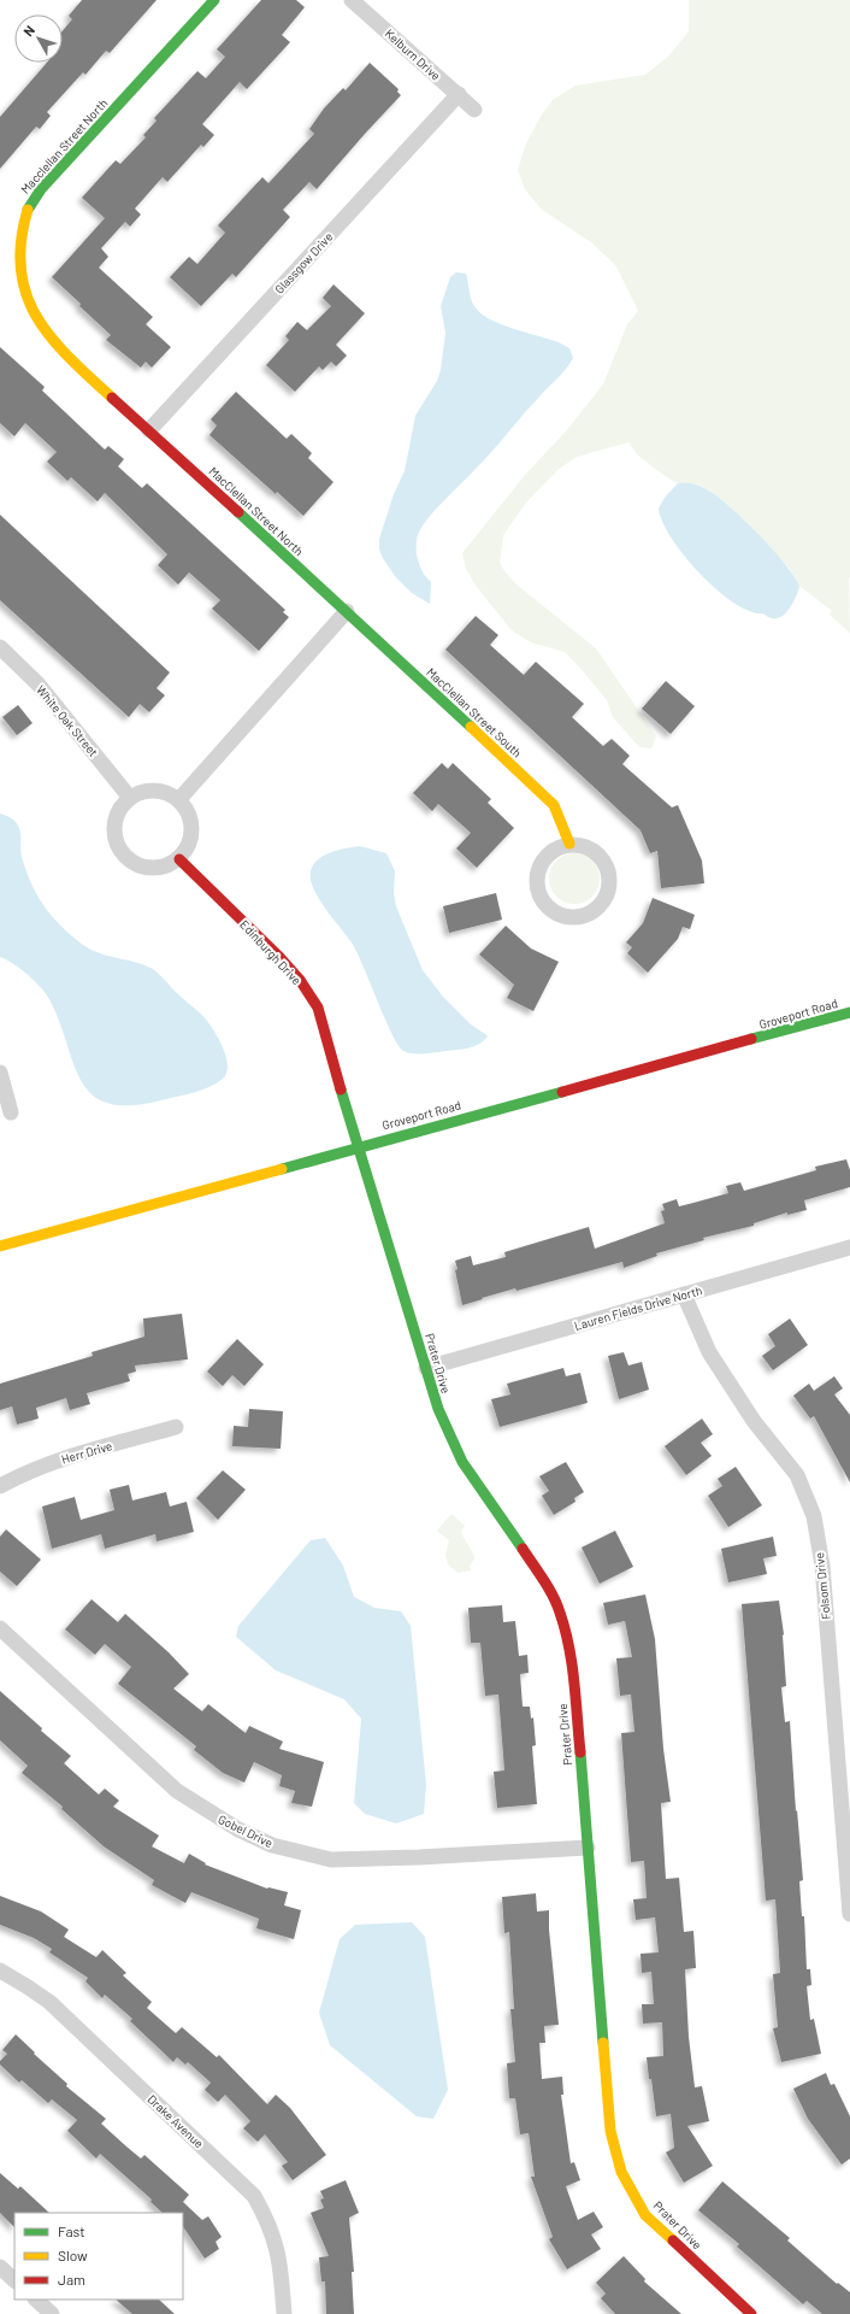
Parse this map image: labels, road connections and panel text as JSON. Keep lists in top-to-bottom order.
{
  "streets": {
    "street": [
      "Kelburn Drive",
      "Macclellan Street North",
      "Glassgow Drive",
      "MacClellan Street North",
      "MacClellan Street South",
      "White Oak Street",
      "Edinburgh Drive",
      "Groveport Road",
      "Lauren Fields Drive North",
      "Prater Drive",
      "Herr Drive",
      "Folsom Drive",
      "Gobel Drive",
      "Drake Avenue"
    ]
  },
  "crossings": [
    ["Kelburn Drive", "Glassgow Drive"],
    ["Macclellan Street North", "Glassgow Drive"],
    ["Macclellan Street North", "MacClellan Street North"],
    ["Glassgow Drive", "MacClellan Street North"],
    ["MacClellan Street North", "MacClellan Street South"],
    ["White Oak Street", "Edinburgh Drive"],
    ["Edinburgh Drive", "Groveport Road"],
    ["Edinburgh Drive", "Prater Drive"],
    ["Groveport Road", "Prater Drive"],
    ["Lauren Fields Drive North", "Prater Drive"],
    ["Lauren Fields Drive North", "Folsom Drive"],
    ["Prater Drive", "Gobel Drive"]
  ],
  "legend": ["Fast", "Slow", "Jam"],
  "north": "top left"
}
